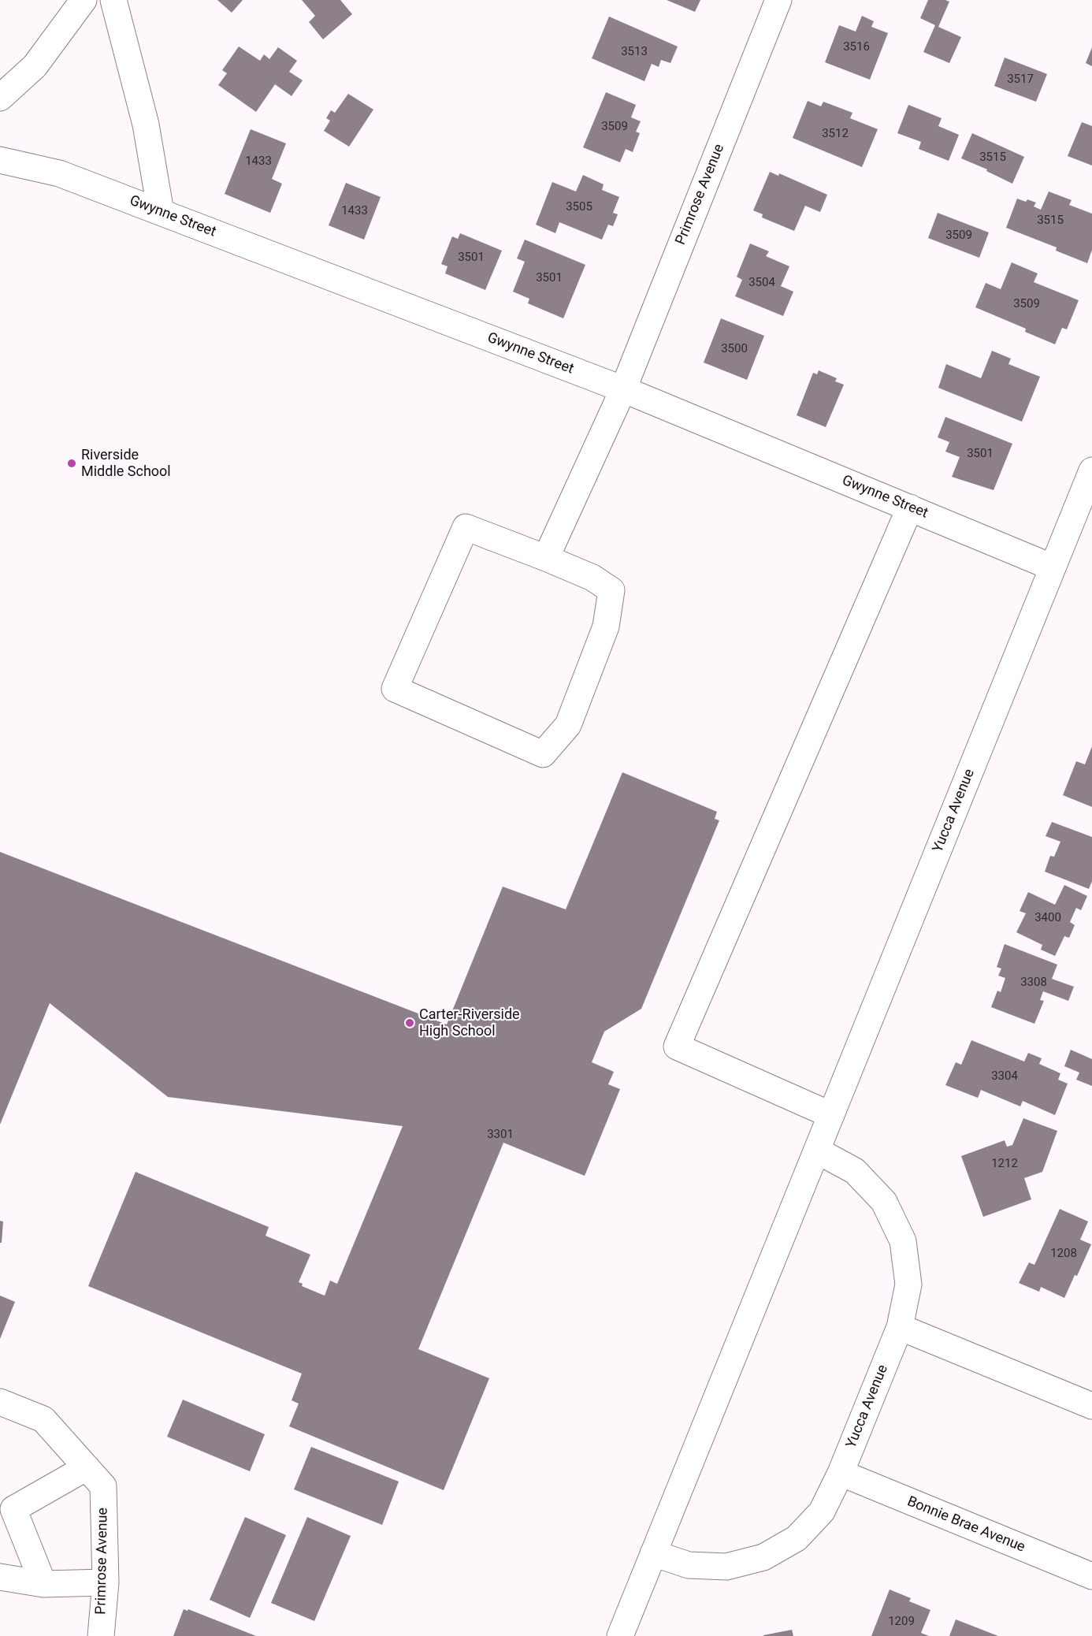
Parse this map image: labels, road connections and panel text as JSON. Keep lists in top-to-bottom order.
{
  "streets": {
    "street": [
      "Primrose Avenue",
      "Gwynne Street",
      "Yucca Avenue",
      "Bonnie Brae Avenue"
    ]
  },
  "crossings": [
    ["Primrose Avenue", "Gwynne Street"],
    ["Gwynne Street", "Yucca Avenue"],
    ["Yucca Avenue", "Bonnie Brae Avenue"]
  ],
  "places": ["Riverside Middle School", "Carter-Riverside High School"],
  "house_numbers": [
    "3516",
    "3513",
    "3517",
    "3509",
    "3512",
    "3515",
    "1433",
    "3505",
    "1433",
    "3515",
    "3509",
    "3501",
    "3501",
    "3504",
    "3509",
    "3500",
    "3501",
    "3400",
    "3308",
    "3304",
    "3301",
    "1212",
    "1208",
    "1209"
  ]
}
